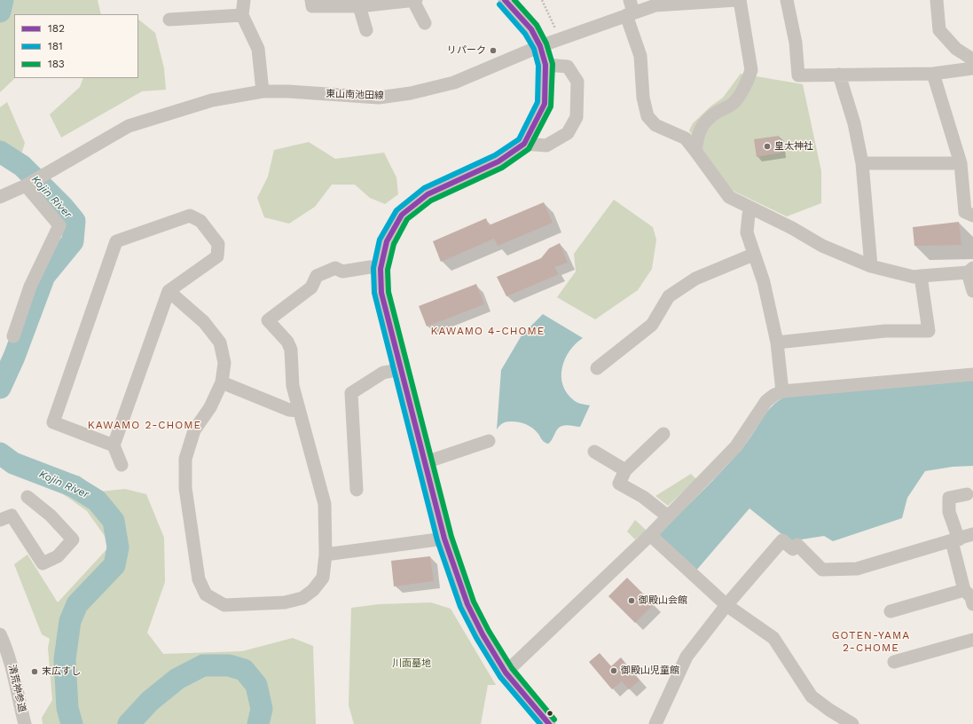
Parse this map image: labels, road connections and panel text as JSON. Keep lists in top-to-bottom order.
{
  "streets": {
    "street": ["東山南池田線", "清荒神参道"]
  },
  "districts": ["KAWAMO 4-CHOME", "KAWAMO 2-CHOME", "GOTEN-YAMA 2-CHOME"],
  "water": ["Kojin River"],
  "parks": ["川面墓地"],
  "places": [
    "リパーク",
    "皇太神社",
    "御殿山会館",
    "御殿山児童館",
    "末広すし"
  ],
  "lines": ["transit line 182", "transit line 183", "transit line 181"],
  "legend": ["182", "181", "183"]
}
